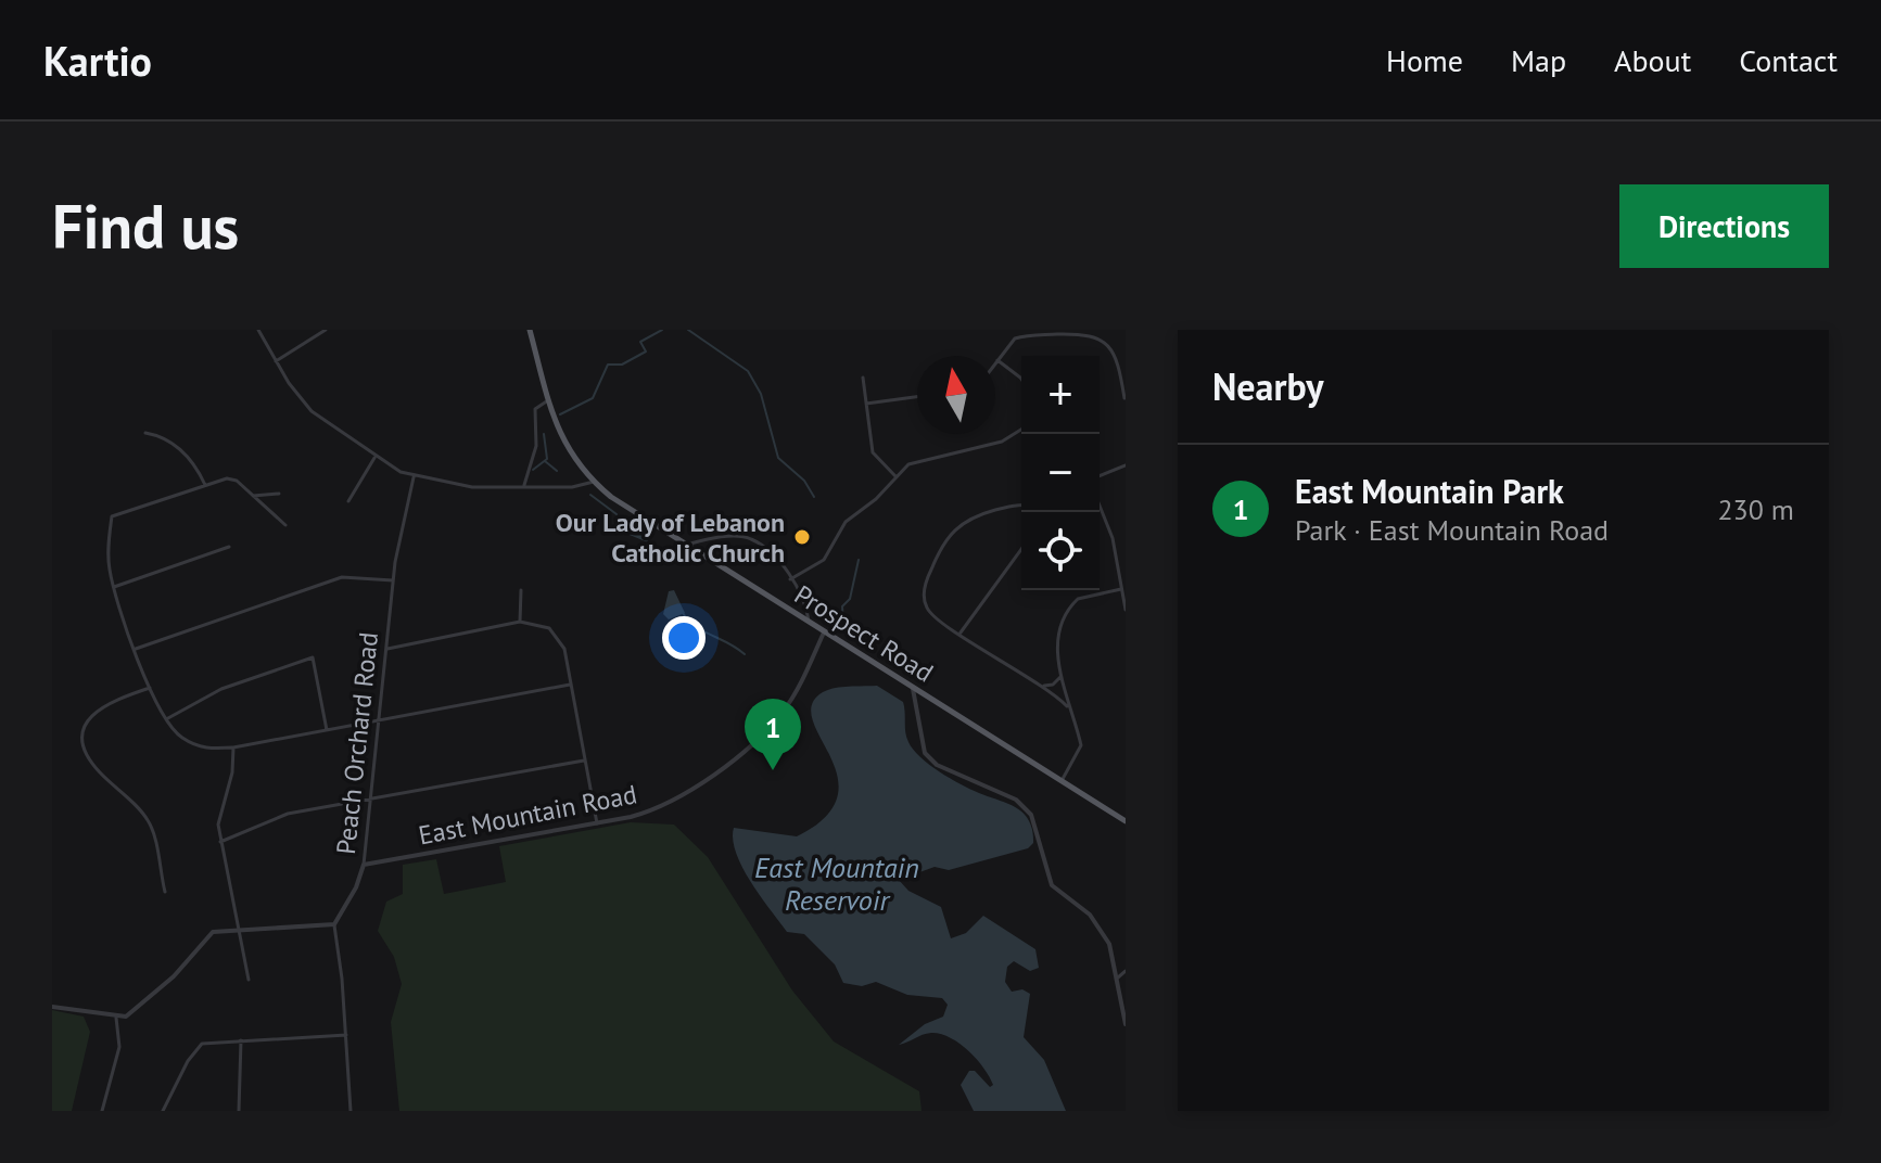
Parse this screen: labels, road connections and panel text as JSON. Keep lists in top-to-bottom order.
{
  "streets": {
    "main road": ["Prospect Road"],
    "street": ["Peach Orchard Road", "East Mountain Road"]
  },
  "crossings": [
    ["Prospect Road", "East Mountain Road"],
    ["Peach Orchard Road", "East Mountain Road"]
  ],
  "water": ["East Mountain Reservoir"],
  "places": ["Our Lady of Lebanon Catholic Church"],
  "north": "top",
  "page": {
    "header": "Kartio",
    "nav": [
      "Home",
      "Map",
      "About",
      "Contact"
    ],
    "buttons": "Directions",
    "title": "Find us",
    "heading": "Nearby",
    "map_buttons": ["+", "−"],
    "list": [
      {
        "mark": "1",
        "name": "East Mountain Park",
        "note": "Park · East Mountain Road",
        "value": "230 m"
      }
    ],
    "pins": "1"
  }
}
